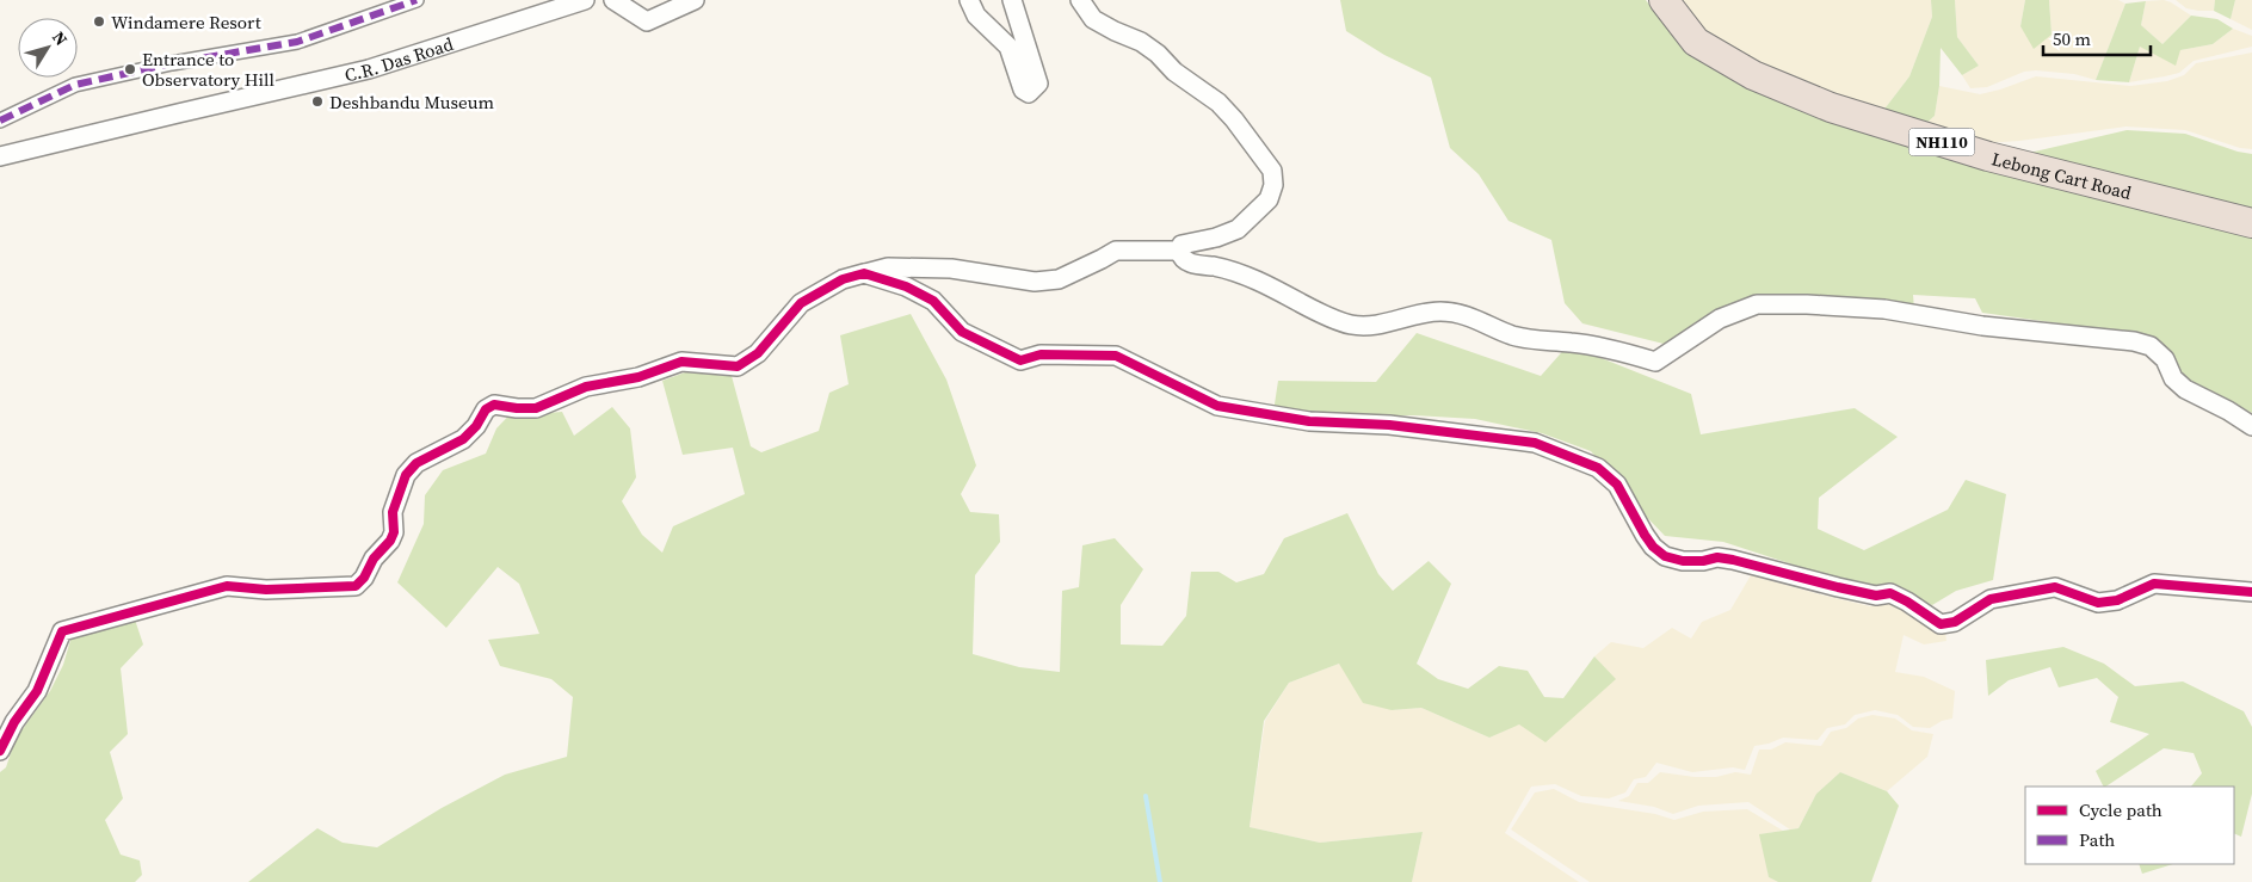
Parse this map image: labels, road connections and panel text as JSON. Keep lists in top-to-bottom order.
{
  "streets": {
    "highway": ["NH110", "Lebong Cart Road"],
    "street": ["C.R. Das Road"]
  },
  "places": ["Windamere Resort", "Entrance to Observatory Hill", "Deshbandu Museum"],
  "legend": ["Cycle path", "Path"],
  "scale_bar": "50 m",
  "north": "top right"
}
